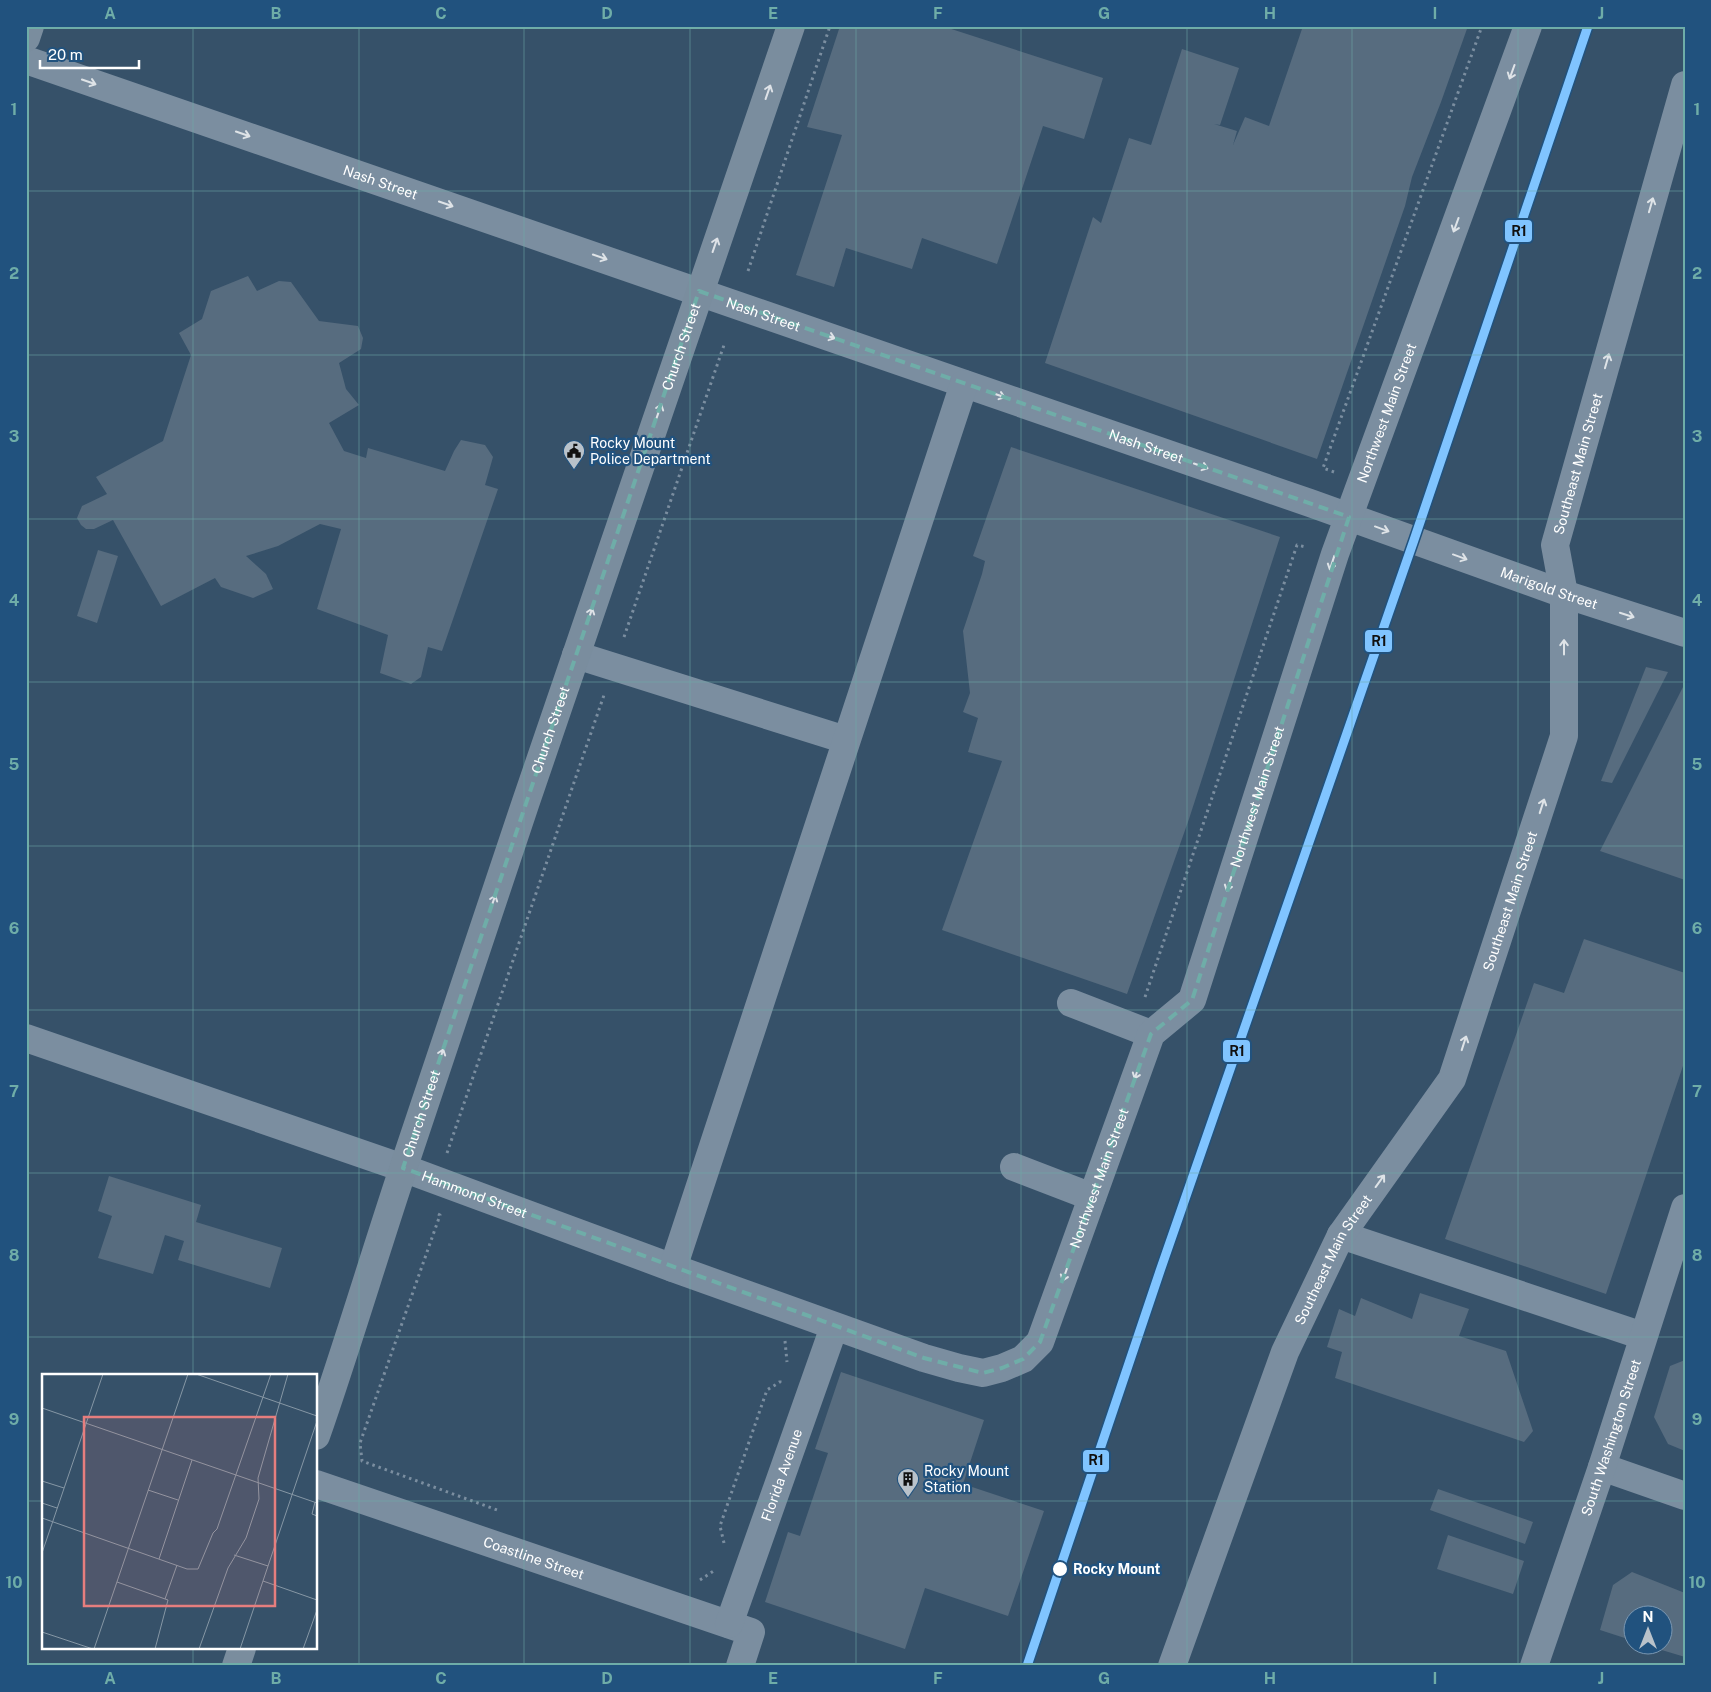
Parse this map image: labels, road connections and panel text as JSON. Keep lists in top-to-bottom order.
{
  "streets": {
    "main road": ["Church Street"],
    "street": [
      "Nash Street",
      "Northwest Main Street",
      "Southeast Main Street",
      "Marigold Street",
      "Hammond Street",
      "South Washington Street",
      "Florida Avenue",
      "Coastline Street"
    ]
  },
  "crossings": [
    ["Nash Street", "Church Street"],
    ["Nash Street", "Northwest Main Street"],
    ["Nash Street", "Marigold Street"],
    ["Church Street", "Hammond Street"],
    ["Northwest Main Street", "Hammond Street"],
    ["Northwest Main Street", "Florida Avenue"],
    ["Southeast Main Street", "Marigold Street"],
    ["Hammond Street", "Florida Avenue"],
    ["Florida Avenue", "Coastline Street"]
  ],
  "one_way": [
    "Nash Street",
    "Church Street",
    "Northwest Main Street",
    "Southeast Main Street",
    "Marigold Street"
  ],
  "places": {
    "public building": ["Rocky Mount Police Department"],
    "building": ["Rocky Mount Station"],
    "other": ["Rocky Mount"]
  },
  "lines": ["transit line R1"],
  "scale_bar": "20 m",
  "north": "top",
  "grid": {
    "columns": [
      "A",
      "B",
      "C",
      "D",
      "E",
      "F",
      "G",
      "H",
      "I",
      "J"
    ],
    "rows": [
      "1",
      "2",
      "3",
      "4",
      "5",
      "6",
      "7",
      "8",
      "9",
      "10"
    ]
  }
}
